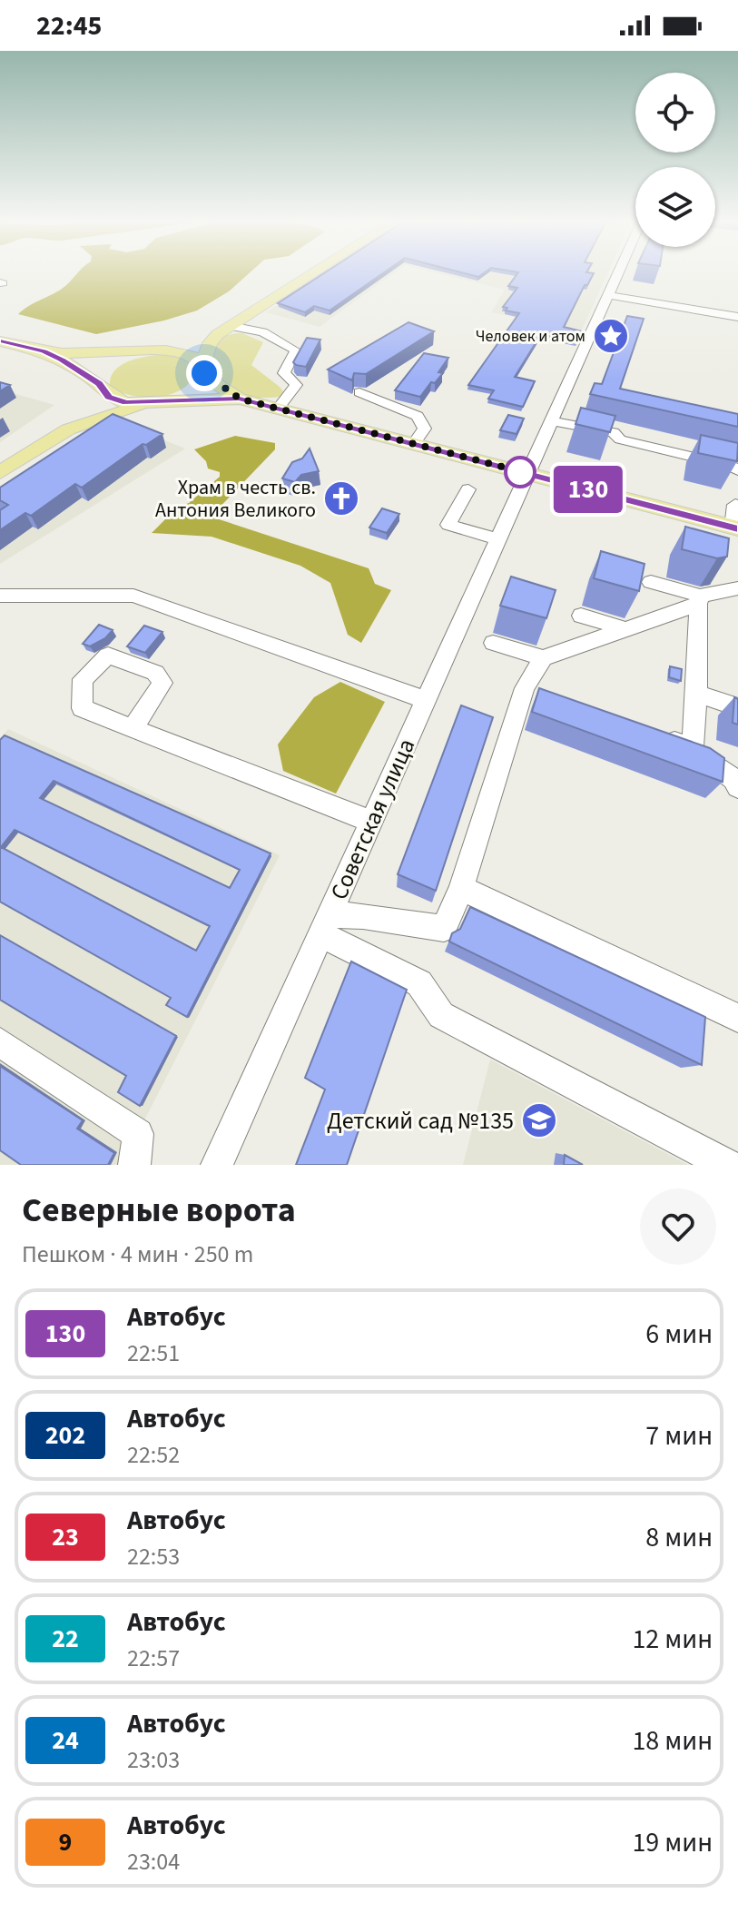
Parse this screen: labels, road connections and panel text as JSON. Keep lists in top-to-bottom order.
{
  "streets": {
    "street": ["Советская улица"]
  },
  "places": {
    "place": ["Человек и атом"],
    "church": ["Храм в честь св. Антония Великого"],
    "school or university": ["Детский сад №135"]
  },
  "lines": ["bus line 130"],
  "page": {
    "status": "22:45",
    "on_map": "130",
    "heading": ["Северные ворота", "Пешком · 4 мин · 250 m"],
    "list": [
      {
        "mark": "130",
        "name": "Автобус",
        "note": "22:51",
        "value": "6 мин"
      },
      {
        "mark": "202",
        "name": "Автобус",
        "note": "22:52",
        "value": "7 мин"
      },
      {
        "mark": "23",
        "name": "Автобус",
        "note": "22:53",
        "value": "8 мин"
      },
      {
        "mark": "22",
        "name": "Автобус",
        "note": "22:57",
        "value": "12 мин"
      },
      {
        "mark": "24",
        "name": "Автобус",
        "note": "23:03",
        "value": "18 мин"
      },
      {
        "mark": "9",
        "name": "Автобус",
        "note": "23:04",
        "value": "19 мин"
      }
    ]
  }
}
